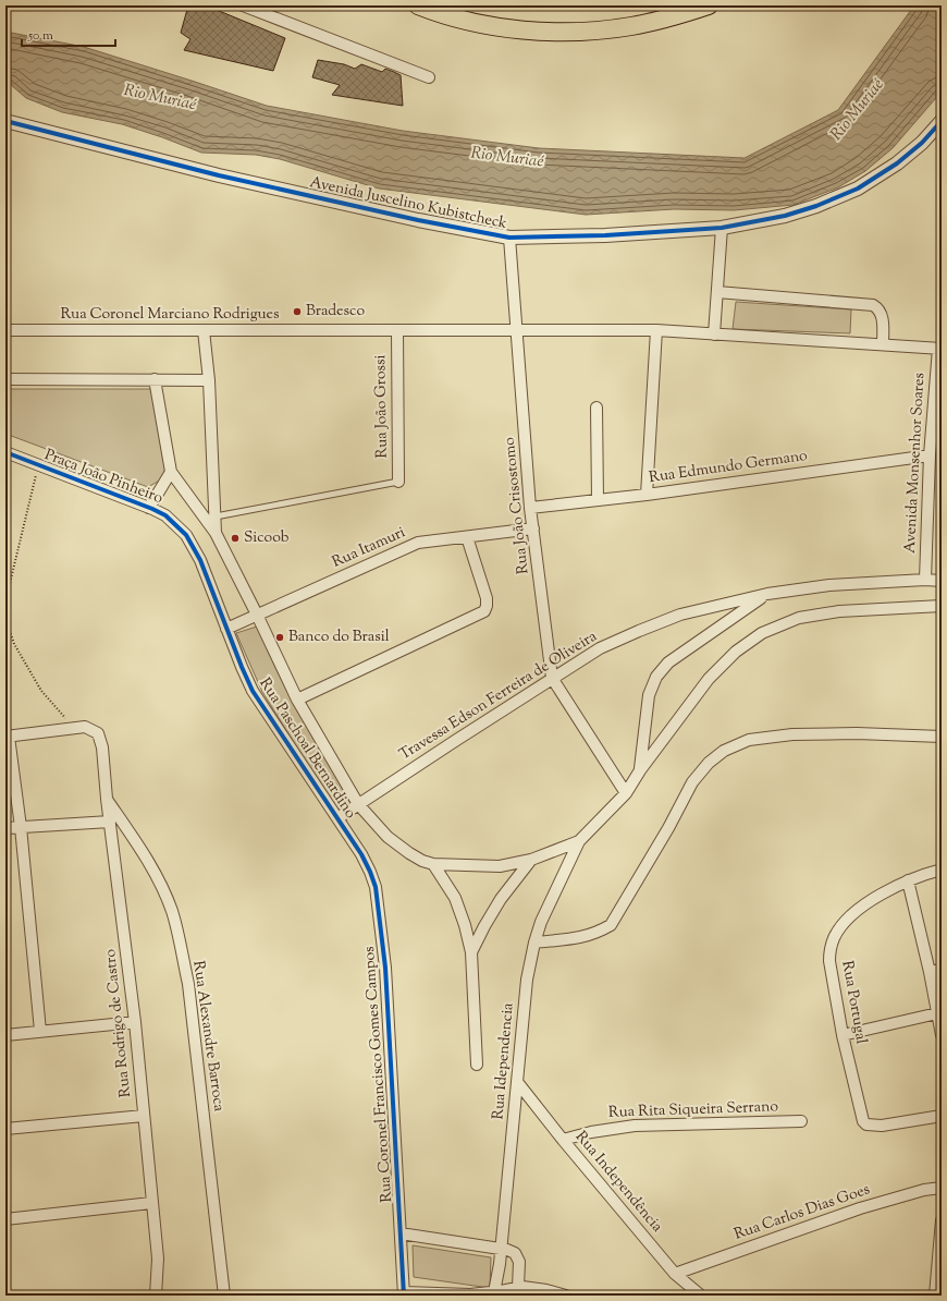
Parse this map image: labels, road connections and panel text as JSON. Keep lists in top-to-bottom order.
{
  "streets": {
    "street": [
      "Avenida Juscelino Kubistcheck",
      "Rua Coronel Marciano Rodrigues",
      "Rua João Grossi",
      "Avenida Monsenhor Soares",
      "Rua Edmundo Germano",
      "Praça João Pinheiro",
      "Rua João Crisostomo",
      "Rua Itamuri",
      "Travessa Edson Ferreira de Oliveira",
      "Rua Paschoal Bernardino",
      "Rua Portugal",
      "Rua Rodrigo de Castro",
      "Rua Alexandre Barroca",
      "Rua Idependencia",
      "Rua Coronel Francisco Gomes Campos",
      "Rua Rita Siqueira Serrano",
      "Rua Independência",
      "Rua Carlos Dias Goes"
    ]
  },
  "crossings": [
    ["Avenida Juscelino Kubistcheck", "Rua João Crisostomo"],
    ["Rua Coronel Marciano Rodrigues", "Rua João Grossi"],
    ["Rua Coronel Marciano Rodrigues", "Avenida Monsenhor Soares"],
    ["Rua Coronel Marciano Rodrigues", "Rua João Crisostomo"],
    ["Rua Coronel Marciano Rodrigues", "Rua Paschoal Bernardino"],
    ["Avenida Monsenhor Soares", "Rua Edmundo Germano"],
    ["Avenida Monsenhor Soares", "Travessa Edson Ferreira de Oliveira"],
    ["Rua Edmundo Germano", "Rua João Crisostomo"],
    ["Praça João Pinheiro", "Rua Paschoal Bernardino"],
    ["Rua João Crisostomo", "Rua Itamuri"],
    ["Rua João Crisostomo", "Travessa Edson Ferreira de Oliveira"],
    ["Rua Itamuri", "Rua Paschoal Bernardino"],
    ["Travessa Edson Ferreira de Oliveira", "Rua Paschoal Bernardino"],
    ["Rua Paschoal Bernardino", "Rua Coronel Francisco Gomes Campos"],
    ["Rua Rodrigo de Castro", "Rua Alexandre Barroca"],
    ["Rua Idependencia", "Rua Independência"],
    ["Rua Rita Siqueira Serrano", "Rua Independência"],
    ["Rua Independência", "Rua Carlos Dias Goes"]
  ],
  "water": ["Rio Muriaé"],
  "places": ["Bradesco", "Sicoob", "Banco do Brasil"],
  "scale_bar": "50 m"
}
